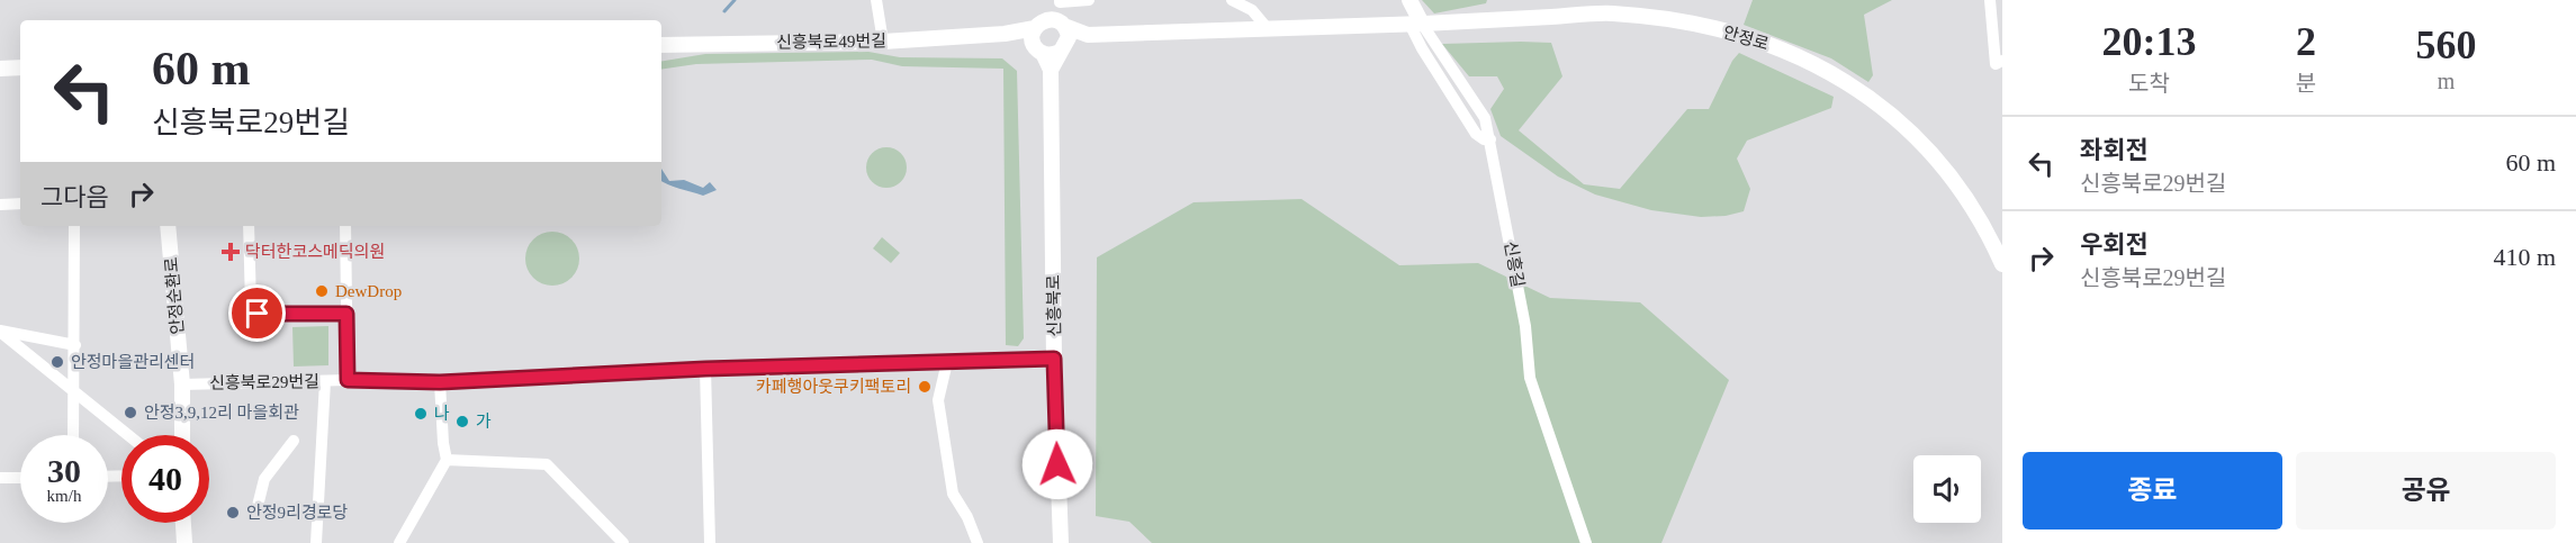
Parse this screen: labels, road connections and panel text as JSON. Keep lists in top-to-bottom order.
{
  "streets": {
    "street": [
      "안정로",
      "신흥북로49번길",
      "신흥길",
      "안정순환로",
      "신흥북로",
      "신흥북로29번길"
    ]
  },
  "crossings": [
    ["안정로", "신흥길"],
    ["안정순환로", "신흥북로29번길"],
    ["신흥북로", "신흥북로29번길"]
  ],
  "places": {
    "health": ["닥터한코스메딕의원"],
    "other": [
      "DewDrop",
      "안정마을관리센터",
      "카페행아웃쿠키팩토리",
      "안정3,9,12리 마을회관",
      "나",
      "가",
      "안정9리경로당"
    ]
  },
  "page": {
    "eta": [
      "20:13",
      "도착",
      "2",
      "분",
      "560",
      "m"
    ],
    "turn": ["60 m", "신흥북로29번길"],
    "list": [
      {
        "name": "좌회전",
        "note": "신흥북로29번길",
        "value": "60 m"
      },
      {
        "name": "우회전",
        "note": "신흥북로29번길",
        "value": "410 m"
      }
    ],
    "then": "그다음",
    "speed": "30 km/h",
    "limit": "40",
    "buttons": ["종료", "공유"]
  }
}
